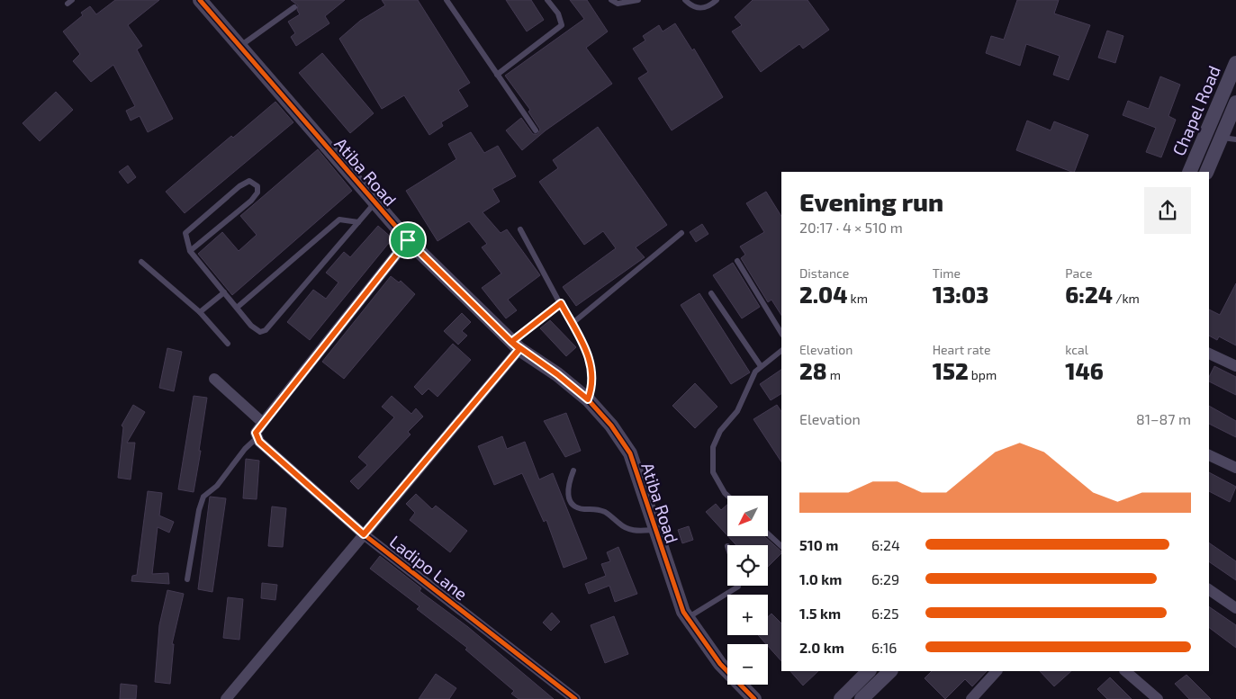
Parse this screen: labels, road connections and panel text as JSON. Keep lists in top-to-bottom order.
{
  "streets": {
    "street": ["Chapel Road", "Atiba Road", "Ladipo Lane"]
  },
  "north": "bottom left",
  "page": {
    "heading": ["Evening run", "20:17 · 4 × 510 m"],
    "stats": [
      ["Distance", "2.04 km"],
      ["Time", "13:03"],
      ["Pace", "6:24 /km"],
      ["Elevation", "28 m"],
      ["Heart rate", "152 bpm"],
      ["kcal", "146"]
    ],
    "chart": ["Elevation", "81–87 m"],
    "map_buttons": ["+", "−"],
    "list": [
      {
        "name": "510 m",
        "note": "6:24"
      },
      {
        "name": "1.0 km",
        "note": "6:29"
      },
      {
        "name": "1.5 km",
        "note": "6:25"
      },
      {
        "name": "2.0 km",
        "note": "6:16"
      }
    ]
  }
}
